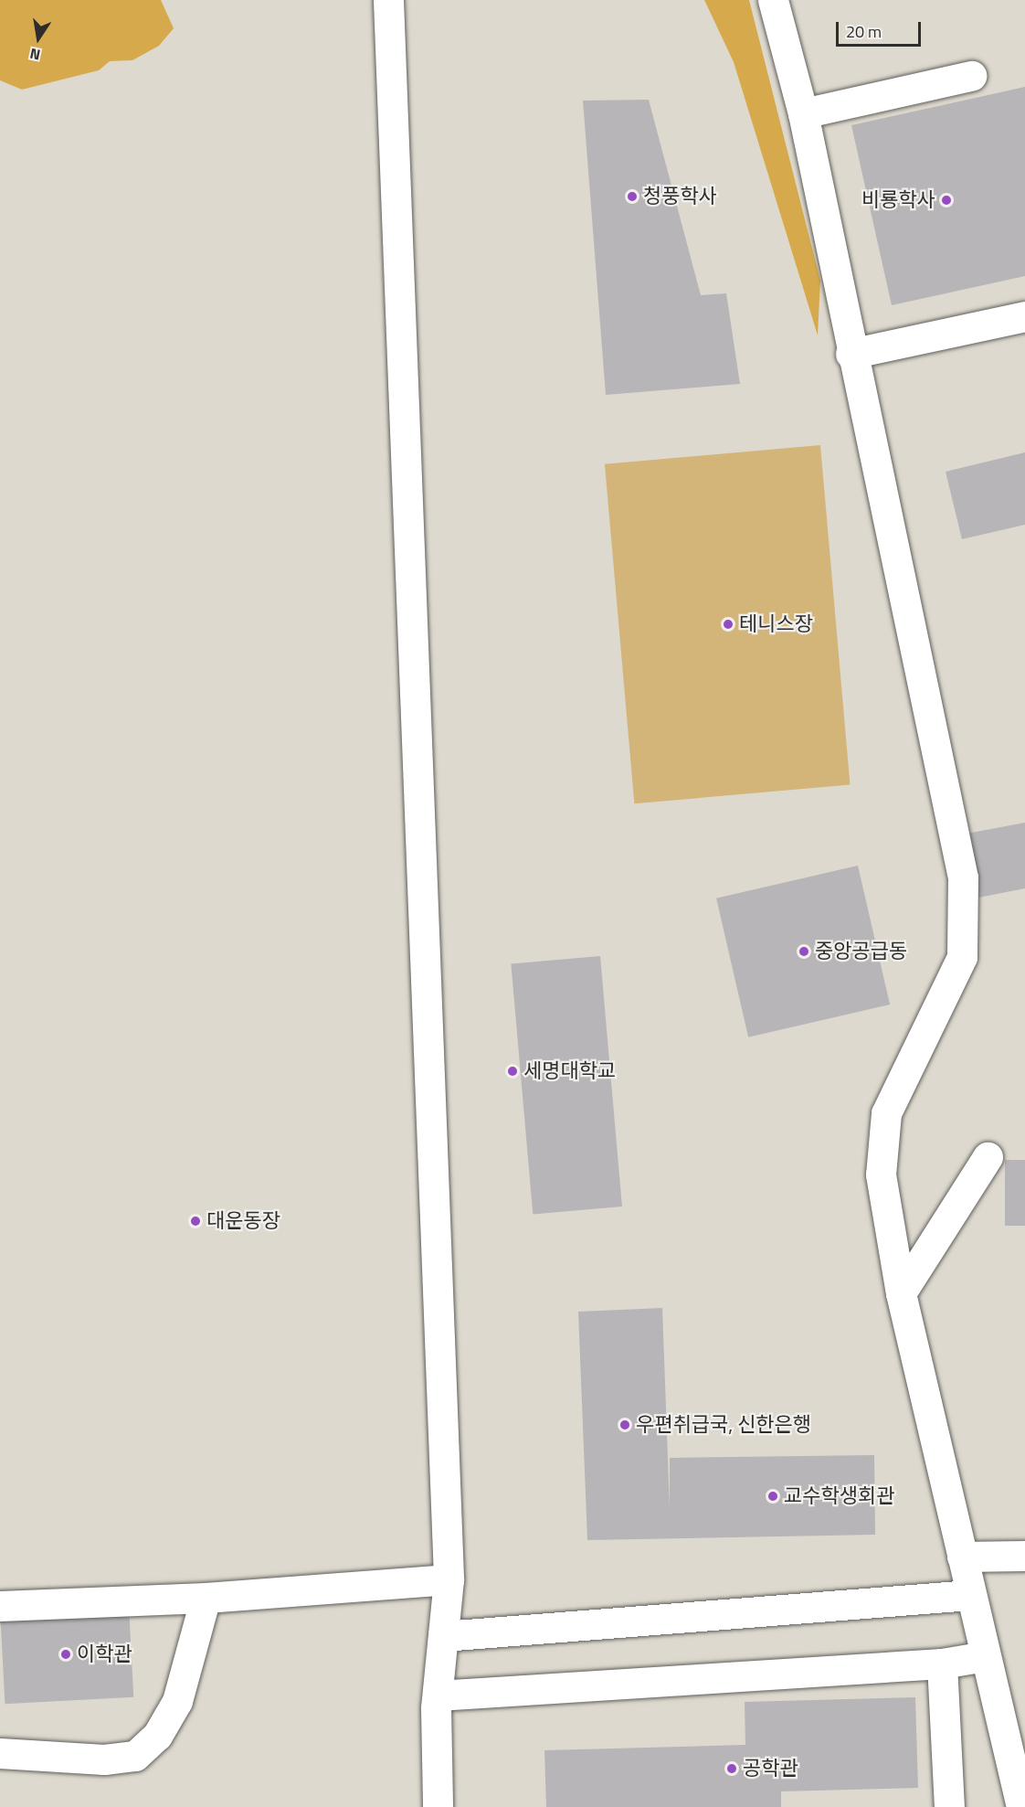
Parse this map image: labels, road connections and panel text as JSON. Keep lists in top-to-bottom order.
{
  "places": [
    "청풍학사",
    "비룡학사",
    "테니스장",
    "중앙공급동",
    "세명대학교",
    "대운동장",
    "우편취급국, 신한은행",
    "교수학생회관",
    "이학관",
    "공학관"
  ],
  "scale_bar": "20 m",
  "north": "bottom"
}
